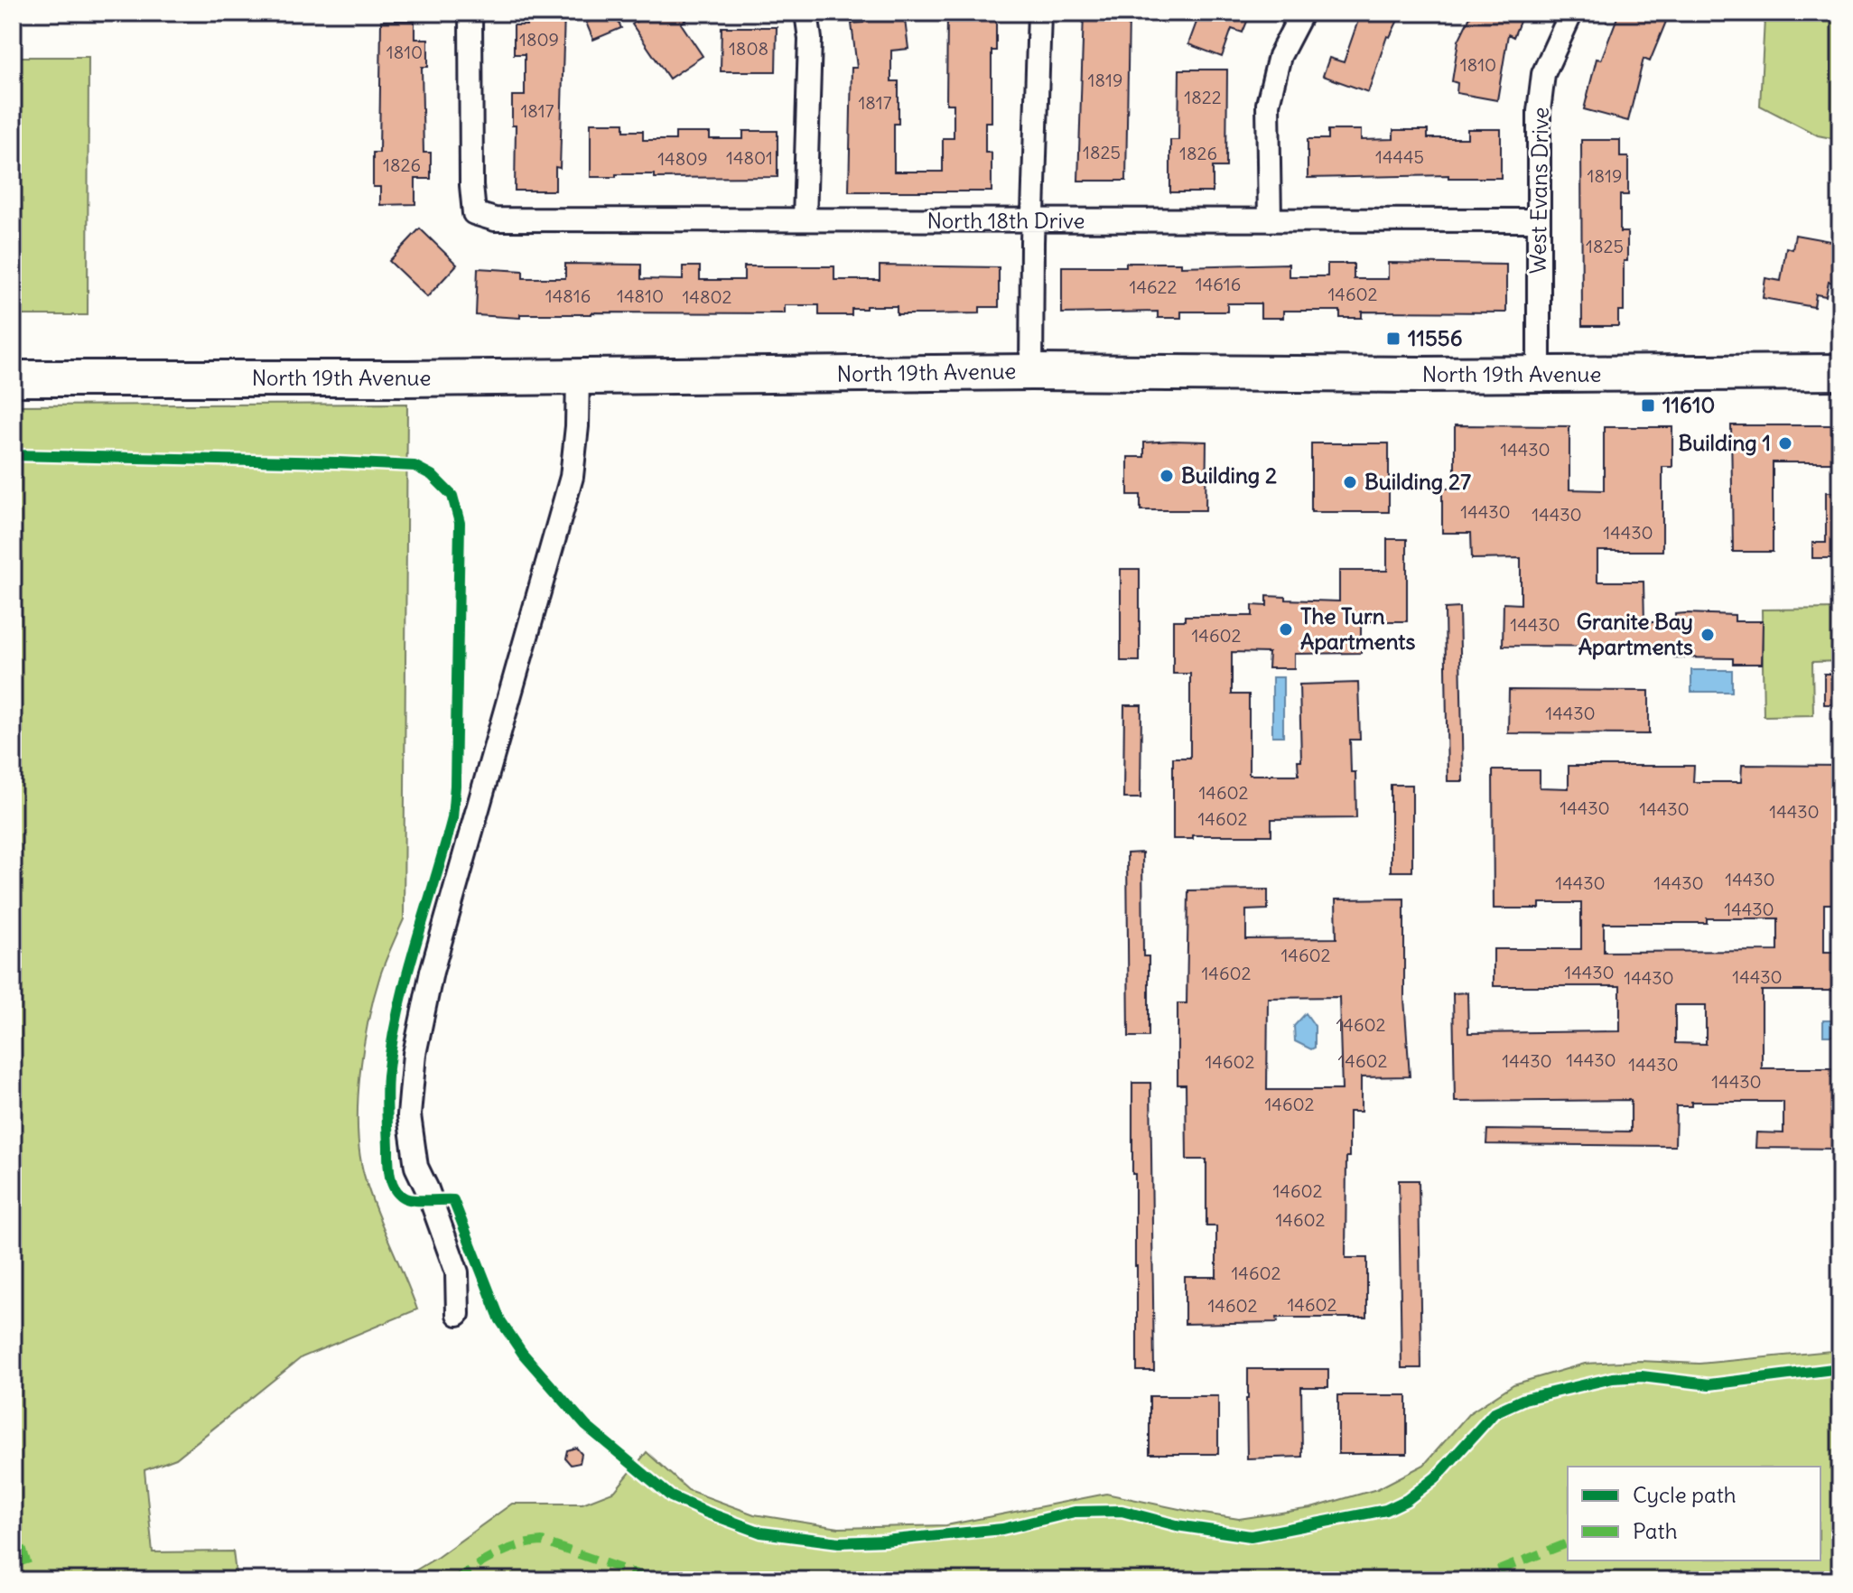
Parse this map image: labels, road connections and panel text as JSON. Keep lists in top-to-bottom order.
{
  "streets": {
    "main road": ["North 19th Avenue"],
    "street": ["West Evans Drive", "North 18th Drive"]
  },
  "crossings": [
    ["West Evans Drive", "North 18th Drive"],
    ["West Evans Drive", "North 19th Avenue"]
  ],
  "places": {
    "transit": ["11556", "11610"],
    "other": [
      "Building 1",
      "Building 2",
      "Building 27",
      "The Turn Apartments",
      "Granite Bay Apartments"
    ]
  },
  "house_numbers": [
    "1809",
    "1808",
    "1810",
    "1810",
    "1819",
    "1822",
    "1817",
    "1817",
    "1825",
    "1826",
    "14445",
    "14801",
    "14809",
    "1826",
    "1819",
    "1825",
    "14616",
    "14622",
    "14602",
    "14816",
    "14810",
    "14802",
    "14430",
    "14430",
    "14430",
    "14430",
    "14430",
    "14602",
    "14430",
    "14602",
    "14430",
    "14430",
    "14430",
    "14602",
    "14430",
    "14430",
    "14430",
    "14430",
    "14602",
    "14430",
    "14602",
    "14430",
    "14430",
    "14602",
    "14430",
    "14602",
    "14430",
    "14602",
    "14430",
    "14430",
    "14602",
    "14602",
    "14602",
    "14602",
    "14602",
    "14602"
  ],
  "legend": ["Cycle path", "Path"]
}
